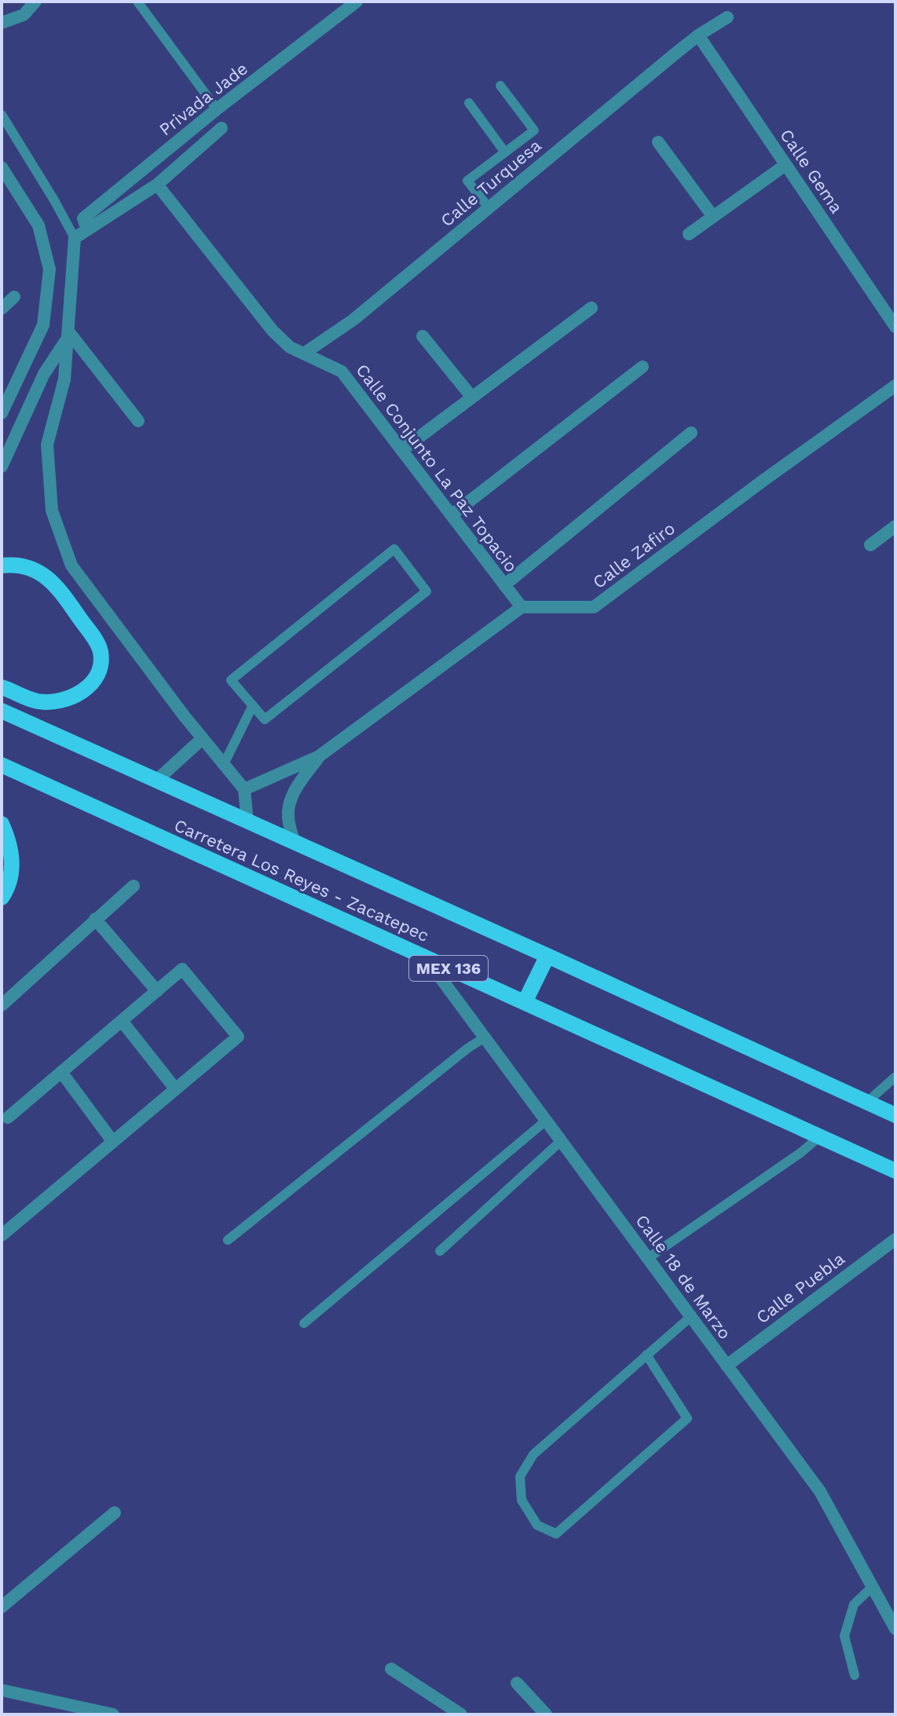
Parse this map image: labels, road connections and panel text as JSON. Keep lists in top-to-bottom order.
{
  "streets": {
    "main road": ["Carretera Los Reyes - Zacatepec", "MEX 136"],
    "street": [
      "Privada Jade",
      "Calle Gema",
      "Calle Turquesa",
      "Calle Conjunto La Paz Topacio",
      "Calle Zafiro",
      "Calle 18 de Marzo",
      "Calle Puebla"
    ]
  },
  "crossings": [
    ["Calle Gema", "Calle Turquesa"],
    ["Calle Turquesa", "Calle Conjunto La Paz Topacio"],
    ["Calle Conjunto La Paz Topacio", "Calle Zafiro"],
    ["Carretera Los Reyes - Zacatepec", "Calle 18 de Marzo"],
    ["Calle 18 de Marzo", "Calle Puebla"]
  ]
}
